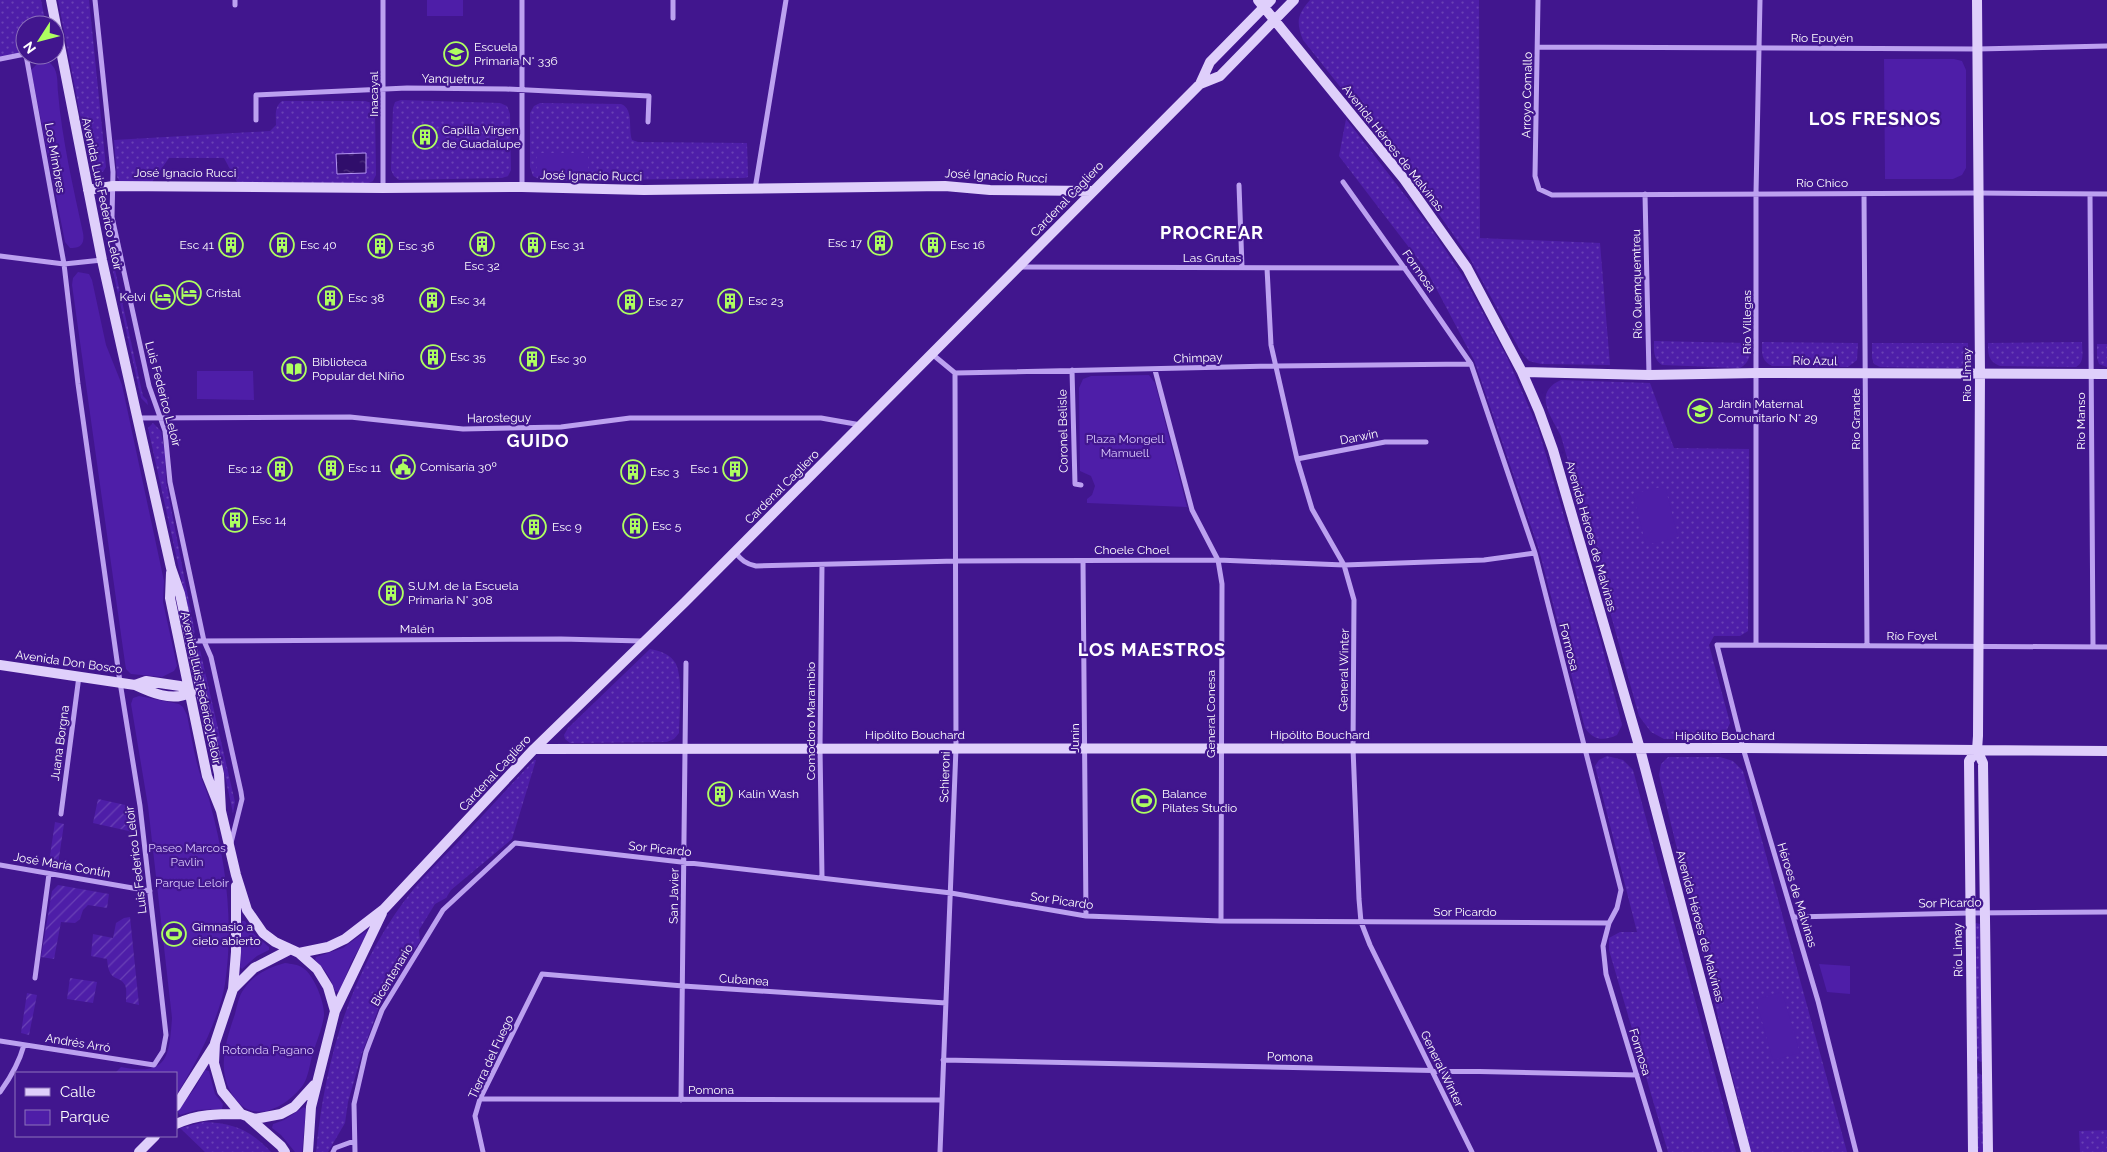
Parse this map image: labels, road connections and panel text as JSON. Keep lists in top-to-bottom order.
{
  "streets": {
    "main road": [
      "Avenida Héroes de Malvinas",
      "José Ignacio Rucci",
      "Avenida Luis Federico Leloir",
      "Cardenal Cagliero",
      "Río Azul",
      "Río Limay",
      "Avenida Don Bosco",
      "Hipólito Bouchard"
    ],
    "street": [
      "Río Epuyén",
      "Yanquetruz",
      "Inacayal",
      "Arroyo Comallo",
      "Los Mimbres",
      "Río Chico",
      "Las Grutas",
      "Formosa",
      "Río Quemquemtreu",
      "Río Villegas",
      "Chimpay",
      "Luis Federico Leloir",
      "Harosteguy",
      "Río Grande",
      "Río Manso",
      "Coronel Belisle",
      "Darwin",
      "Choele Choel",
      "Malén",
      "Río Foyel",
      "General Winter",
      "General Conesa",
      "Comodoro Marambio",
      "Junín",
      "Juana Borgna",
      "Schieroni",
      "Sor Picardo",
      "José María Contín",
      "Héroes de Malvinas",
      "San Javier",
      "Bicentenario",
      "Cubanea",
      "Andrés Arró",
      "Tierra del Fuego",
      "Pomona"
    ]
  },
  "crossings": [
    ["Río Epuyén", "Arroyo Comallo"],
    ["Río Epuyén", "Río Villegas"],
    ["Río Epuyén", "Río Limay"],
    ["Yanquetruz", "Inacayal"],
    ["Inacayal", "José Ignacio Rucci"],
    ["Arroyo Comallo", "Río Chico"],
    ["Avenida Héroes de Malvinas", "Cardenal Cagliero"],
    ["Avenida Héroes de Malvinas", "Río Azul"],
    ["Avenida Héroes de Malvinas", "Hipólito Bouchard"],
    ["Los Mimbres", "Luis Federico Leloir"],
    ["José Ignacio Rucci", "Avenida Luis Federico Leloir"],
    ["José Ignacio Rucci", "Cardenal Cagliero"],
    ["José Ignacio Rucci", "Luis Federico Leloir"],
    ["Río Chico", "Río Quemquemtreu"],
    ["Río Chico", "Río Villegas"],
    ["Río Chico", "Río Limay"],
    ["Río Chico", "Río Grande"],
    ["Río Chico", "Río Manso"],
    ["Avenida Luis Federico Leloir", "Cardenal Cagliero"],
    ["Avenida Luis Federico Leloir", "Luis Federico Leloir"],
    ["Avenida Luis Federico Leloir", "Harosteguy"],
    ["Avenida Luis Federico Leloir", "Malén"],
    ["Avenida Luis Federico Leloir", "Avenida Don Bosco"],
    ["Cardenal Cagliero", "Las Grutas"],
    ["Cardenal Cagliero", "Harosteguy"],
    ["Cardenal Cagliero", "Choele Choel"],
    ["Cardenal Cagliero", "Malén"],
    ["Cardenal Cagliero", "Hipólito Bouchard"],
    ["Las Grutas", "Formosa"],
    ["Las Grutas", "General Winter"],
    ["Formosa", "Chimpay"],
    ["Formosa", "Choele Choel"],
    ["Formosa", "Hipólito Bouchard"],
    ["Formosa", "Sor Picardo"],
    ["Formosa", "Pomona"],
    ["Río Quemquemtreu", "Río Azul"],
    ["Río Villegas", "Río Azul"],
    ["Río Villegas", "Río Foyel"],
    ["Chimpay", "Coronel Belisle"],
    ["Chimpay", "General Winter"],
    ["Chimpay", "General Conesa"],
    ["Chimpay", "Schieroni"],
    ["Río Azul", "Río Limay"],
    ["Río Azul", "Río Grande"],
    ["Río Azul", "Río Manso"],
    ["Río Limay", "Río Foyel"],
    ["Río Limay", "Hipólito Bouchard"],
    ["Río Limay", "Sor Picardo"],
    ["Luis Federico Leloir", "Harosteguy"],
    ["Luis Federico Leloir", "Malén"],
    ["Luis Federico Leloir", "Avenida Don Bosco"],
    ["Luis Federico Leloir", "José María Contín"],
    ["Luis Federico Leloir", "Andrés Arró"],
    ["Río Grande", "Río Foyel"],
    ["Río Manso", "Río Foyel"],
    ["Darwin", "General Winter"],
    ["Choele Choel", "General Winter"],
    ["Choele Choel", "General Conesa"],
    ["Choele Choel", "Comodoro Marambio"],
    ["Choele Choel", "Junín"],
    ["Choele Choel", "Schieroni"],
    ["Río Foyel", "Héroes de Malvinas"],
    ["Avenida Don Bosco", "Juana Borgna"],
    ["General Winter", "Hipólito Bouchard"],
    ["General Winter", "Sor Picardo"],
    ["General Winter", "Pomona"],
    ["General Conesa", "Hipólito Bouchard"],
    ["General Conesa", "Sor Picardo"],
    ["Comodoro Marambio", "Hipólito Bouchard"],
    ["Comodoro Marambio", "Sor Picardo"],
    ["Hipólito Bouchard", "Junín"],
    ["Hipólito Bouchard", "Schieroni"],
    ["Hipólito Bouchard", "Héroes de Malvinas"],
    ["Hipólito Bouchard", "San Javier"],
    ["Junín", "Sor Picardo"],
    ["Schieroni", "Sor Picardo"],
    ["Schieroni", "Cubanea"],
    ["Schieroni", "Pomona"],
    ["Sor Picardo", "Héroes de Malvinas"],
    ["Sor Picardo", "San Javier"],
    ["Sor Picardo", "Bicentenario"],
    ["San Javier", "Cubanea"],
    ["San Javier", "Pomona"],
    ["Cubanea", "Tierra del Fuego"],
    ["Tierra del Fuego", "Pomona"]
  ],
  "districts": [
    "LOS FRESNOS",
    "PROCREAR",
    "GUIDO",
    "LOS MAESTROS"
  ],
  "parks": [
    "Plaza Mongell Mamuell",
    "Paseo Marcos Pavlin",
    "Parque Leloir",
    "Rotonda Pagano"
  ],
  "places": {
    "school or university": ["Escuela Primaria N° 336", "Jardín Maternal Comunitario N° 29"],
    "building": [
      "Capilla Virgen de Guadalupe",
      "Esc 17",
      "Esc 32",
      "Esc 41",
      "Esc 40",
      "Esc 31",
      "Esc 16",
      "Esc 36",
      "Esc 38",
      "Esc 34",
      "Esc 23",
      "Esc 27",
      "Esc 35",
      "Esc 30",
      "Esc 11",
      "Esc 12",
      "Esc 1",
      "Esc 3",
      "Esc 14",
      "Esc 5",
      "Esc 9",
      "S.U.M. de la Escuela Primaria N° 308",
      "Kalin Wash"
    ],
    "hotel": ["Cristal", "Kelvi"],
    "library": ["Biblioteca Popular del Niño"],
    "public building": ["Comisaría 30º"],
    "sports": ["Balance Pilates Studio", "Gimnasio a cielo abierto"]
  },
  "legend": ["Calle", "Parque"],
  "north": "bottom left"
}
